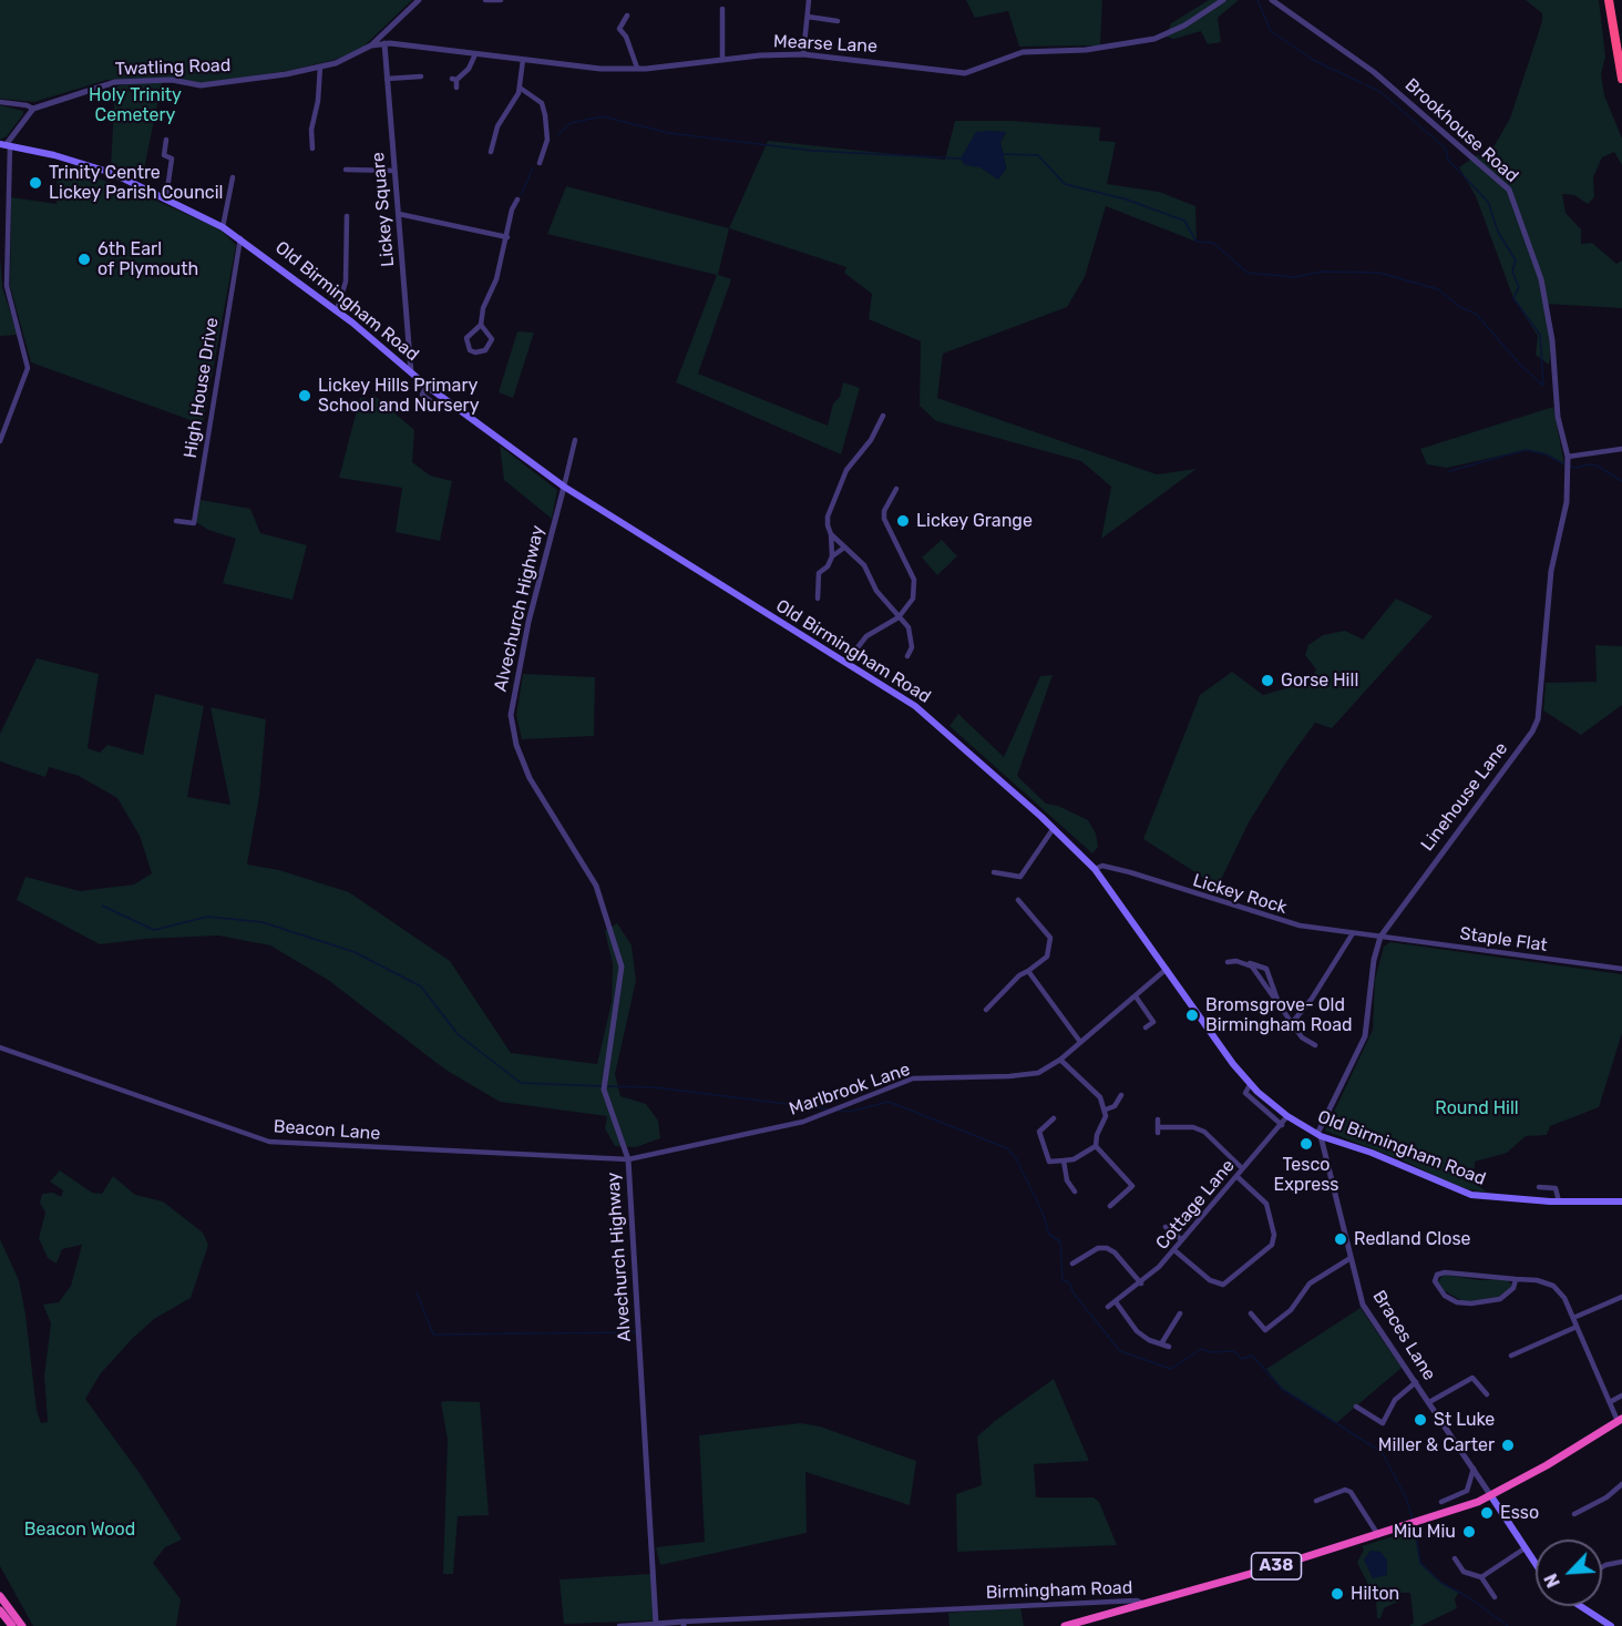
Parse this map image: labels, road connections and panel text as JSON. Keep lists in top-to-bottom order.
{
  "streets": {
    "highway": ["A38", "Birmingham Road"],
    "main road": ["Old Birmingham Road"],
    "street": [
      "Mearse Lane",
      "Twatling Road",
      "Brookhouse Road",
      "Lickey Square",
      "High House Drive",
      "Alvechurch Highway",
      "Linehouse Lane",
      "Lickey Rock",
      "Staple Flat",
      "Marlbrook Lane",
      "Beacon Lane",
      "Cottage Lane",
      "Braces Lane"
    ]
  },
  "crossings": [
    ["Mearse Lane", "Twatling Road"],
    ["Mearse Lane", "Lickey Square"],
    ["Brookhouse Road", "Linehouse Lane"],
    ["Lickey Square", "Old Birmingham Road"],
    ["Old Birmingham Road", "High House Drive"],
    ["Old Birmingham Road", "Alvechurch Highway"],
    ["Old Birmingham Road", "Linehouse Lane"],
    ["Old Birmingham Road", "Lickey Rock"],
    ["Old Birmingham Road", "Marlbrook Lane"],
    ["Old Birmingham Road", "Cottage Lane"],
    ["Old Birmingham Road", "Braces Lane"],
    ["Alvechurch Highway", "Marlbrook Lane"],
    ["Alvechurch Highway", "Beacon Lane"],
    ["Alvechurch Highway", "Birmingham Road"],
    ["Linehouse Lane", "Lickey Rock"],
    ["Linehouse Lane", "Staple Flat"],
    ["Linehouse Lane", "Braces Lane"],
    ["Lickey Rock", "Staple Flat"],
    ["Marlbrook Lane", "Beacon Lane"],
    ["Braces Lane", "Birmingham Road"],
    ["A38", "Birmingham Road"]
  ],
  "parks": ["Holy Trinity Cemetery", "Round Hill", "Beacon Wood"],
  "places": [
    "Trinity Centre Lickey Parish Council",
    "6th Earl of Plymouth",
    "Lickey Hills Primary School and Nursery",
    "Lickey Grange",
    "Gorse Hill",
    "Bromsgrove- Old Birmingham Road",
    "Tesco Express",
    "Redland Close",
    "St Luke",
    "Miller & Carter",
    "Esso",
    "Miu Miu",
    "Hilton"
  ],
  "north": "bottom left"
}
